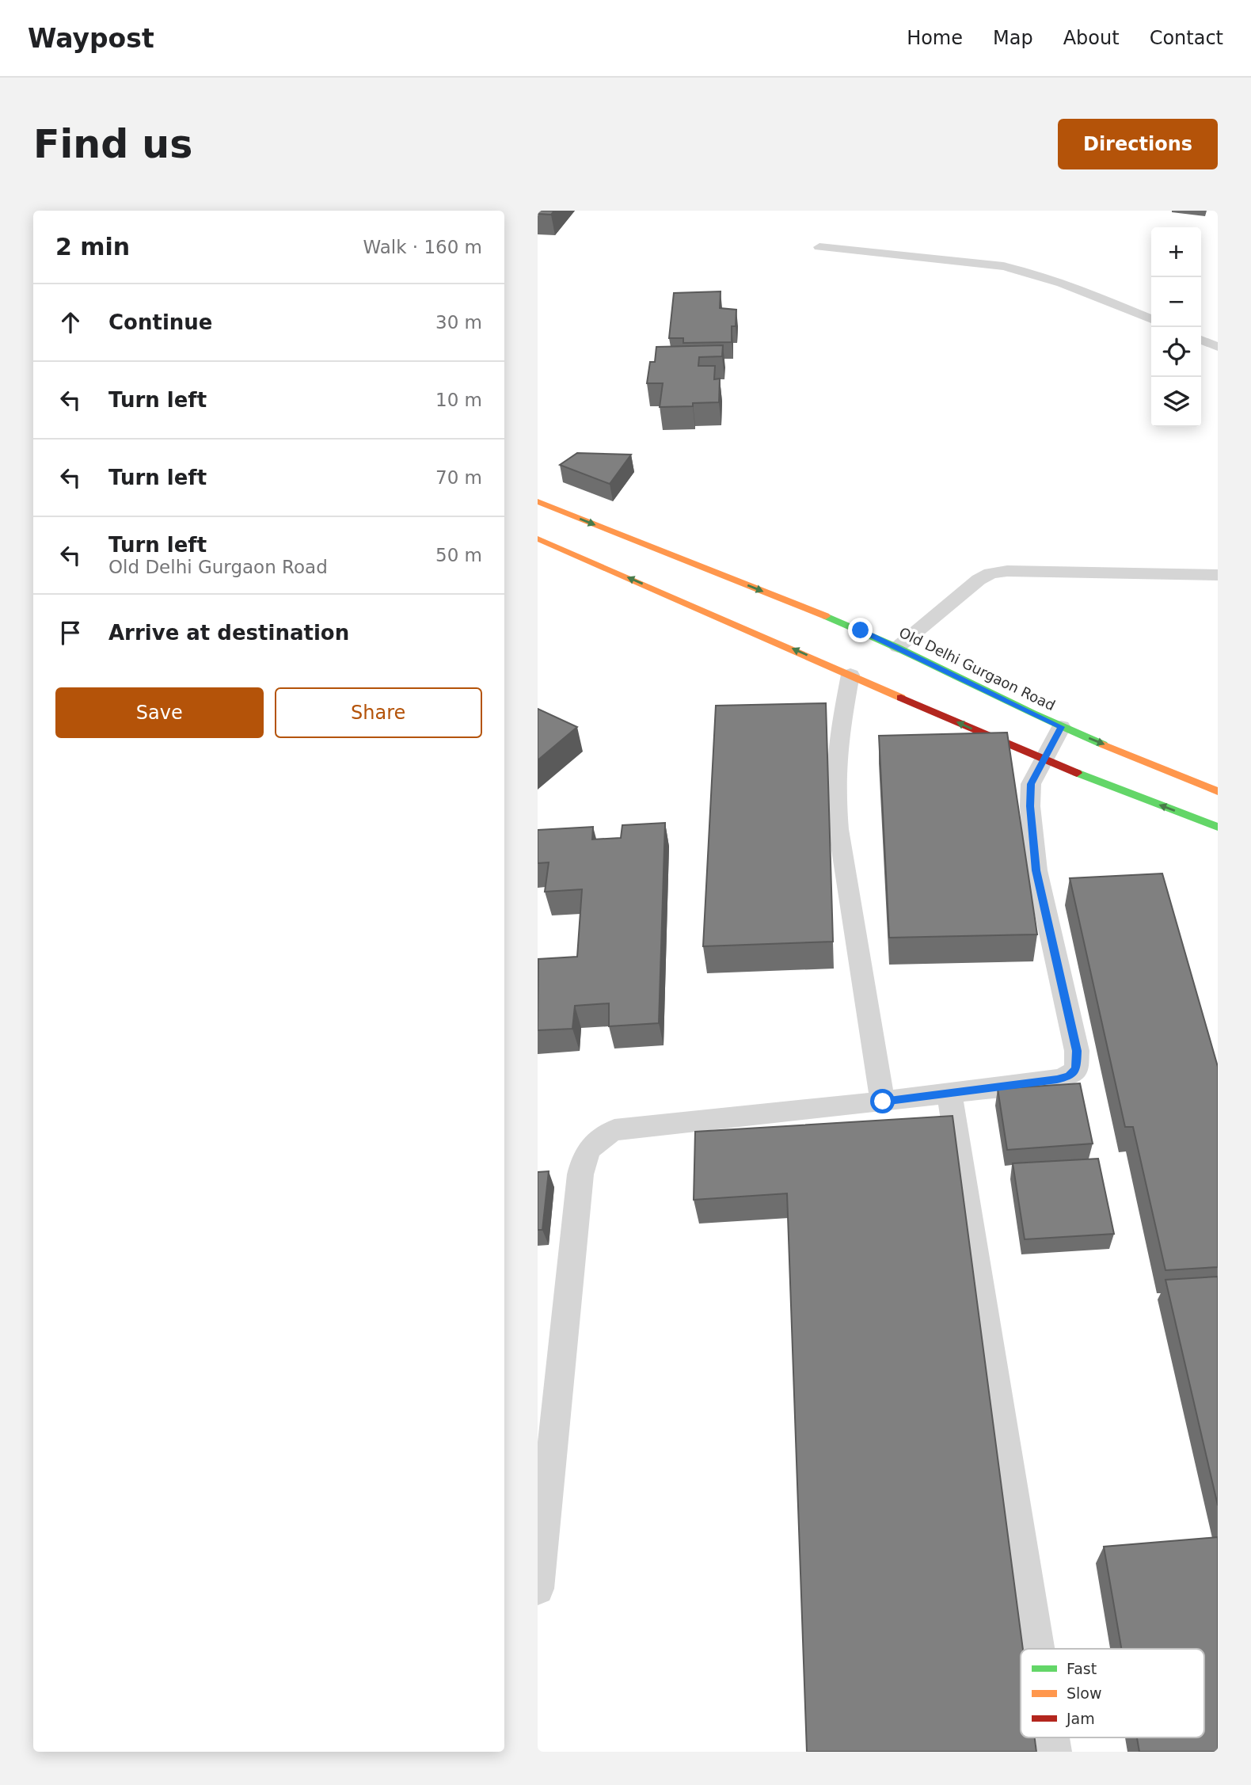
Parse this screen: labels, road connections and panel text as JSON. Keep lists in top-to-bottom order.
{
  "streets": {
    "main road": ["Old Delhi Gurgaon Road"]
  },
  "legend": ["Fast", "Slow", "Jam"],
  "page": {
    "header": "Waypost",
    "nav": [
      "Home",
      "Map",
      "About",
      "Contact"
    ],
    "buttons": [
      "Directions",
      ["Save", "Share"]
    ],
    "title": "Find us",
    "heading": ["2 min", "Walk · 160 m"],
    "map_buttons": ["+", "−"],
    "list": [
      ["Continue", "30 m"],
      ["Turn left", "10 m"],
      ["Turn left", "70 m"],
      ["Turn left", "Old Delhi Gurgaon Road", "50 m"],
      "Arrive at destination"
    ]
  }
}
